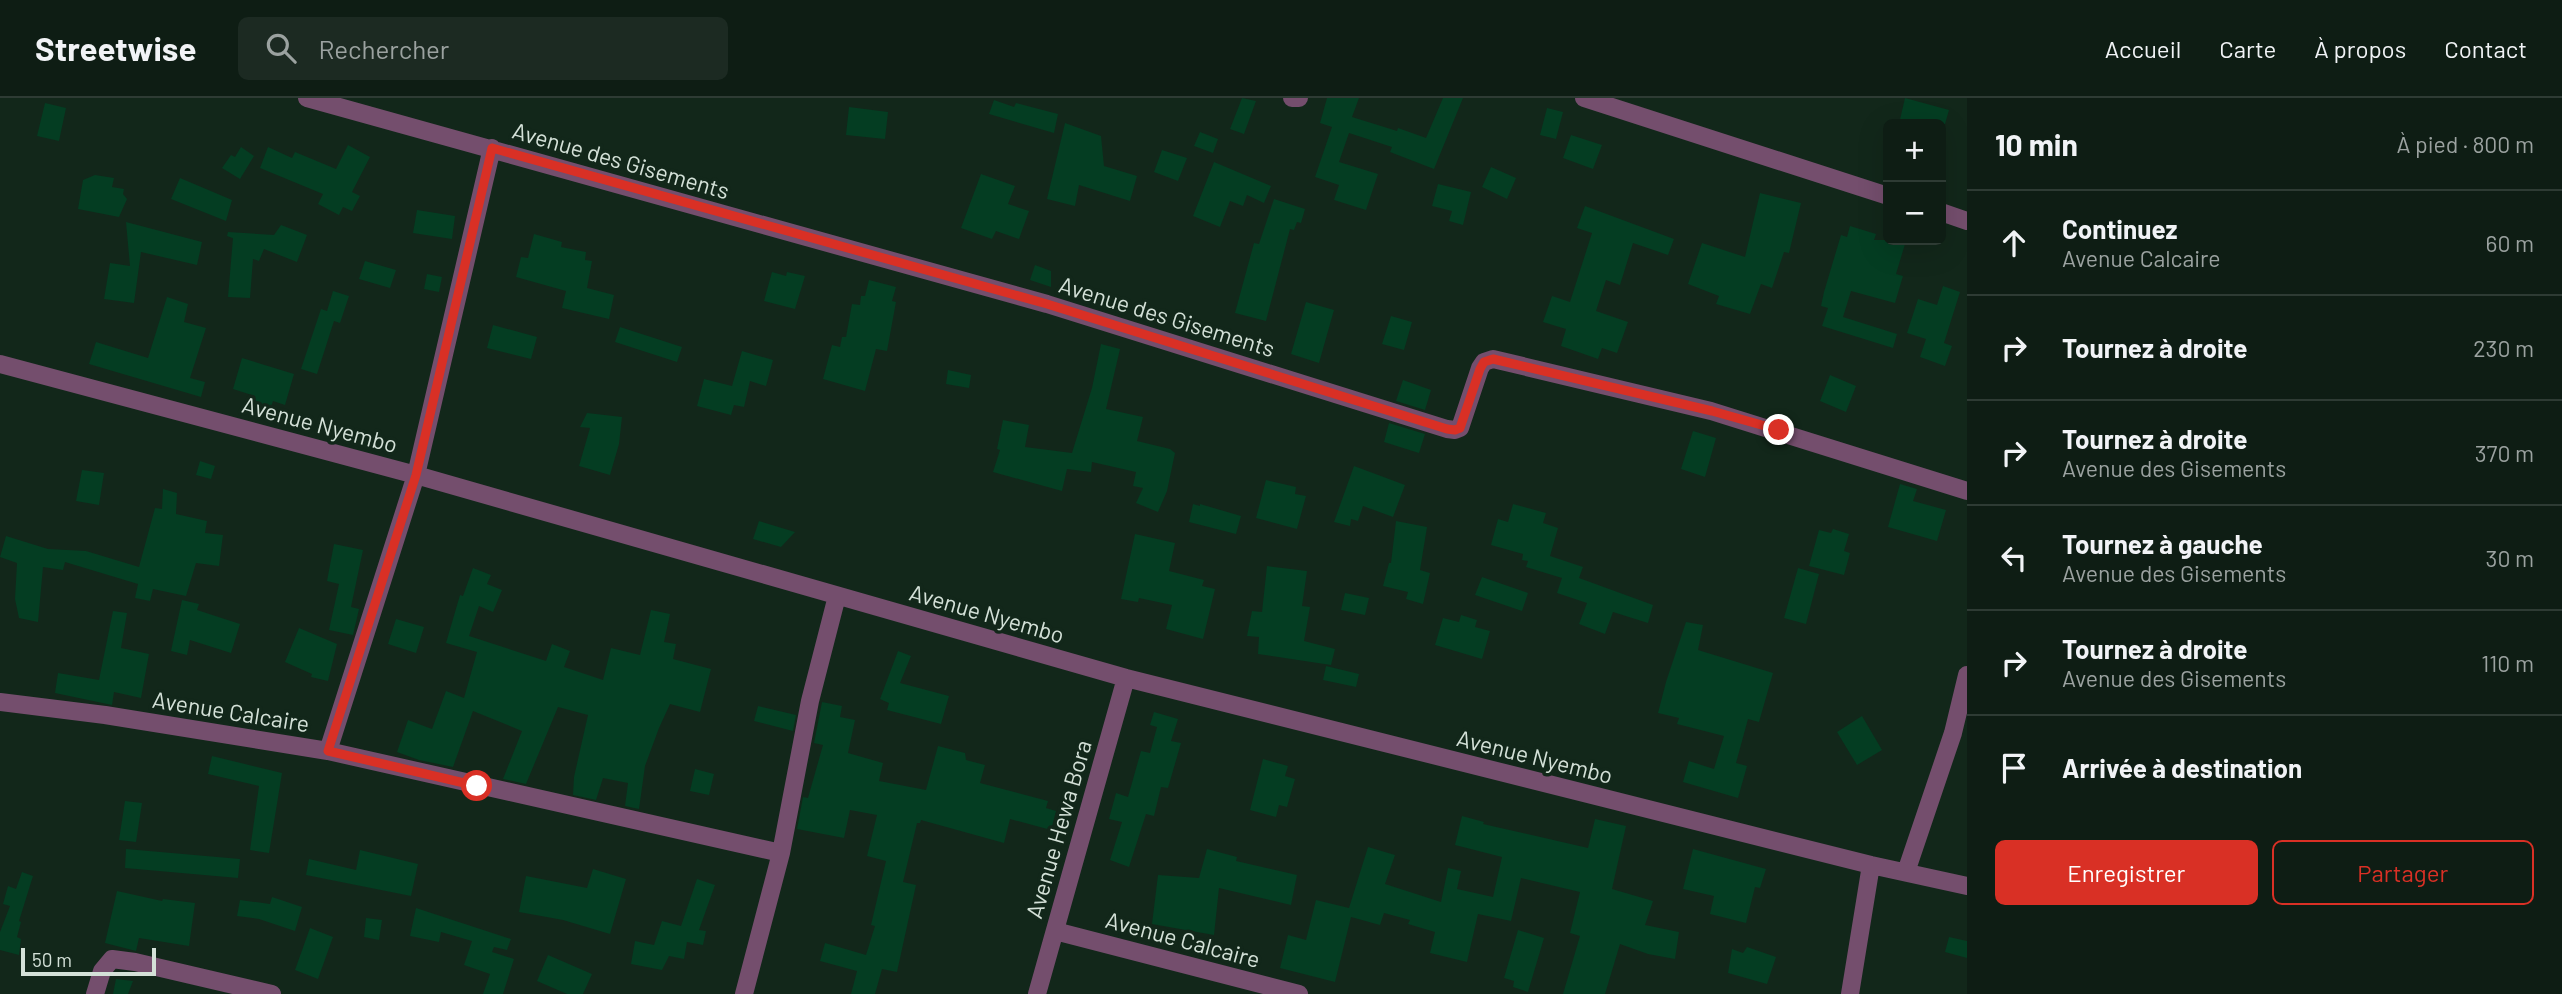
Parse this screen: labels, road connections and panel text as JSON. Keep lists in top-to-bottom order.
{
  "streets": {
    "street": [
      "Avenue des Gisements",
      "Avenue Nyembo",
      "Avenue Calcaire",
      "Avenue Hewa Bora"
    ]
  },
  "crossings": [
    ["Avenue Nyembo", "Avenue Hewa Bora"],
    ["Avenue Calcaire", "Avenue Hewa Bora"]
  ],
  "scale_bar": "50 m",
  "page": {
    "header": "Streetwise",
    "search": "Rechercher",
    "nav": [
      "Accueil",
      "Carte",
      "À propos",
      "Contact"
    ],
    "heading": ["10 min", "À pied · 800 m"],
    "map_buttons": ["+", "−"],
    "list": [
      ["Continuez", "Avenue Calcaire", "60 m"],
      ["Tournez à droite", "230 m"],
      ["Tournez à droite", "Avenue des Gisements", "370 m"],
      ["Tournez à gauche", "Avenue des Gisements", "30 m"],
      ["Tournez à droite", "Avenue des Gisements", "110 m"],
      "Arrivée à destination"
    ],
    "buttons": ["Enregistrer", "Partager"],
    "scale": "50 m"
  }
}
